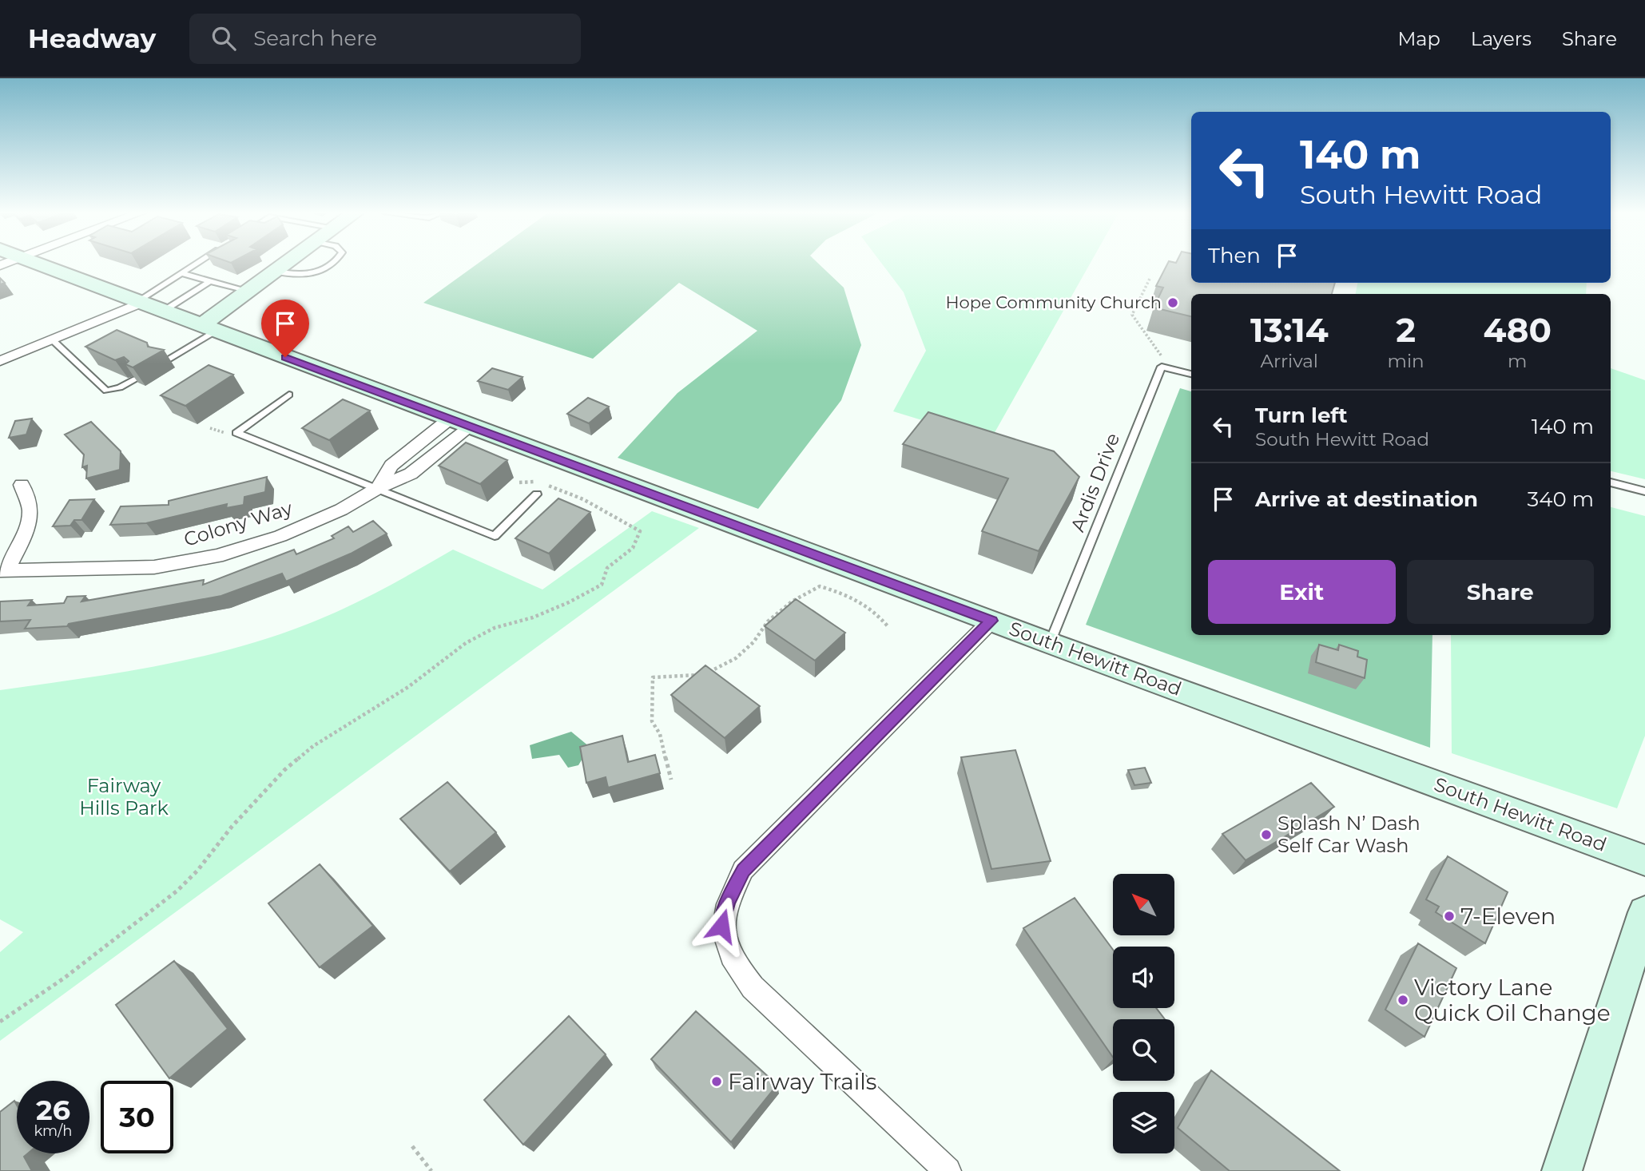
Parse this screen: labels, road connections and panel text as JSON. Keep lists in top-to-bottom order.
{
  "streets": {
    "main road": ["South Hewitt Road"],
    "street": ["Colony Way"],
    "lane": ["Ardis Drive"]
  },
  "crossings": [
    ["Ardis Drive", "South Hewitt Road"],
    ["Colony Way", "South Hewitt Road"]
  ],
  "parks": ["Fairway Hills Park"],
  "places": [
    "Hope Community Church",
    "Splash N’ Dash Self Car Wash",
    "7-Eleven",
    "Victory Lane Quick Oil Change",
    "Fairway Trails"
  ],
  "north": "top left",
  "page": {
    "header": "Headway",
    "search": "Search here",
    "nav": ["Map", "Layers", "Share"],
    "turn": ["140 m", "South Hewitt Road"],
    "then": "Then",
    "eta": [
      "13:14",
      "Arrival",
      "2",
      "min",
      "480",
      "m"
    ],
    "list": [
      {
        "name": "Turn left",
        "note": "South Hewitt Road",
        "value": "140 m"
      },
      {
        "name": "Arrive at destination",
        "value": "340 m"
      }
    ],
    "buttons": ["Exit", "Share"],
    "speed": "26 km/h",
    "limit": "30"
  }
}
